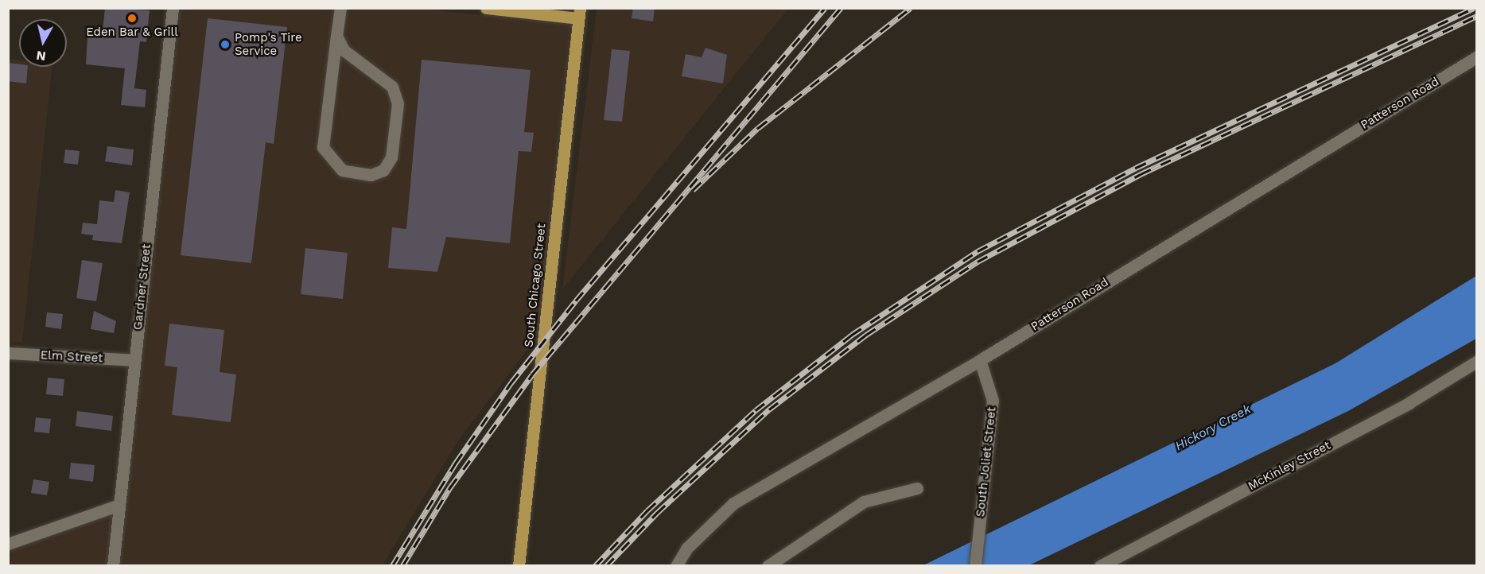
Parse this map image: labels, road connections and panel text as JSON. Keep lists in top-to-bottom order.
{
  "streets": {
    "main road": ["South Chicago Street"],
    "street": [
      "Patterson Road",
      "Gardner Street",
      "Elm Street",
      "South Joliet Street",
      "McKinley Street"
    ]
  },
  "crossings": [
    ["Patterson Road", "South Joliet Street"],
    ["Gardner Street", "Elm Street"]
  ],
  "water": ["Hickory Creek"],
  "places": ["Eden Bar & Grill", "Pomp's Tire Service"],
  "north": "bottom"
}
